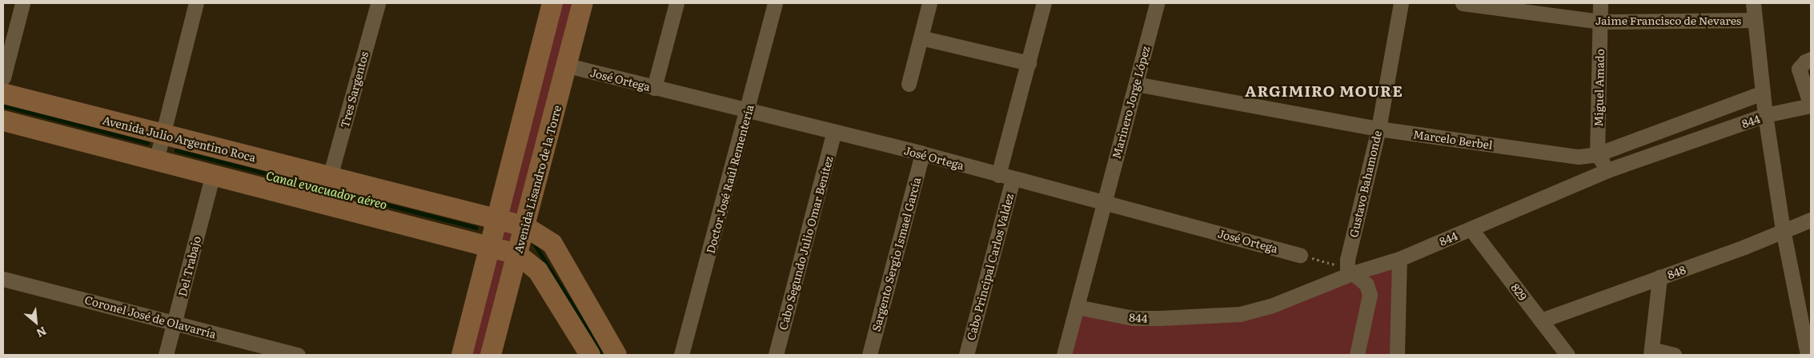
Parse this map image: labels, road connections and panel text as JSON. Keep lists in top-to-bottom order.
{
  "streets": {
    "main road": ["Avenida Julio Argentino Roca", "Avenida Lisandro de la Torre"],
    "street": [
      "Jaime Francisco de Nevares",
      "José Ortega",
      "Miguel Amado",
      "Tres Sargentos",
      "Marinero Jorge López",
      "844",
      "Marcelo Berbel",
      "Doctor José Raúl Rementería",
      "Gustavo Bahamonde",
      "Cabo Segundo Julio Omar Benítez",
      "Sargento Sergio Ismael García",
      "Del Trabajo",
      "Cabo Principal Carlos Valdez",
      "848",
      "829",
      "Coronel José de Olavarría"
    ]
  },
  "crossings": [
    ["Jaime Francisco de Nevares", "Miguel Amado"],
    ["José Ortega", "Marinero Jorge López"],
    ["José Ortega", "Avenida Lisandro de la Torre"],
    ["José Ortega", "Doctor José Raúl Rementería"],
    ["José Ortega", "Cabo Segundo Julio Omar Benítez"],
    ["José Ortega", "Sargento Sergio Ismael García"],
    ["José Ortega", "Cabo Principal Carlos Valdez"],
    ["Miguel Amado", "Marcelo Berbel"],
    ["Tres Sargentos", "Avenida Julio Argentino Roca"],
    ["Marinero Jorge López", "844"],
    ["Marinero Jorge López", "Marcelo Berbel"],
    ["844", "Gustavo Bahamonde"],
    ["844", "829"],
    ["Avenida Julio Argentino Roca", "Avenida Lisandro de la Torre"],
    ["Marcelo Berbel", "Gustavo Bahamonde"],
    ["Del Trabajo", "Coronel José de Olavarría"],
    ["848", "829"]
  ],
  "districts": ["ARGIMIRO MOURE"],
  "water": ["Canal evacuador aéreo"],
  "north": "bottom right"
}
